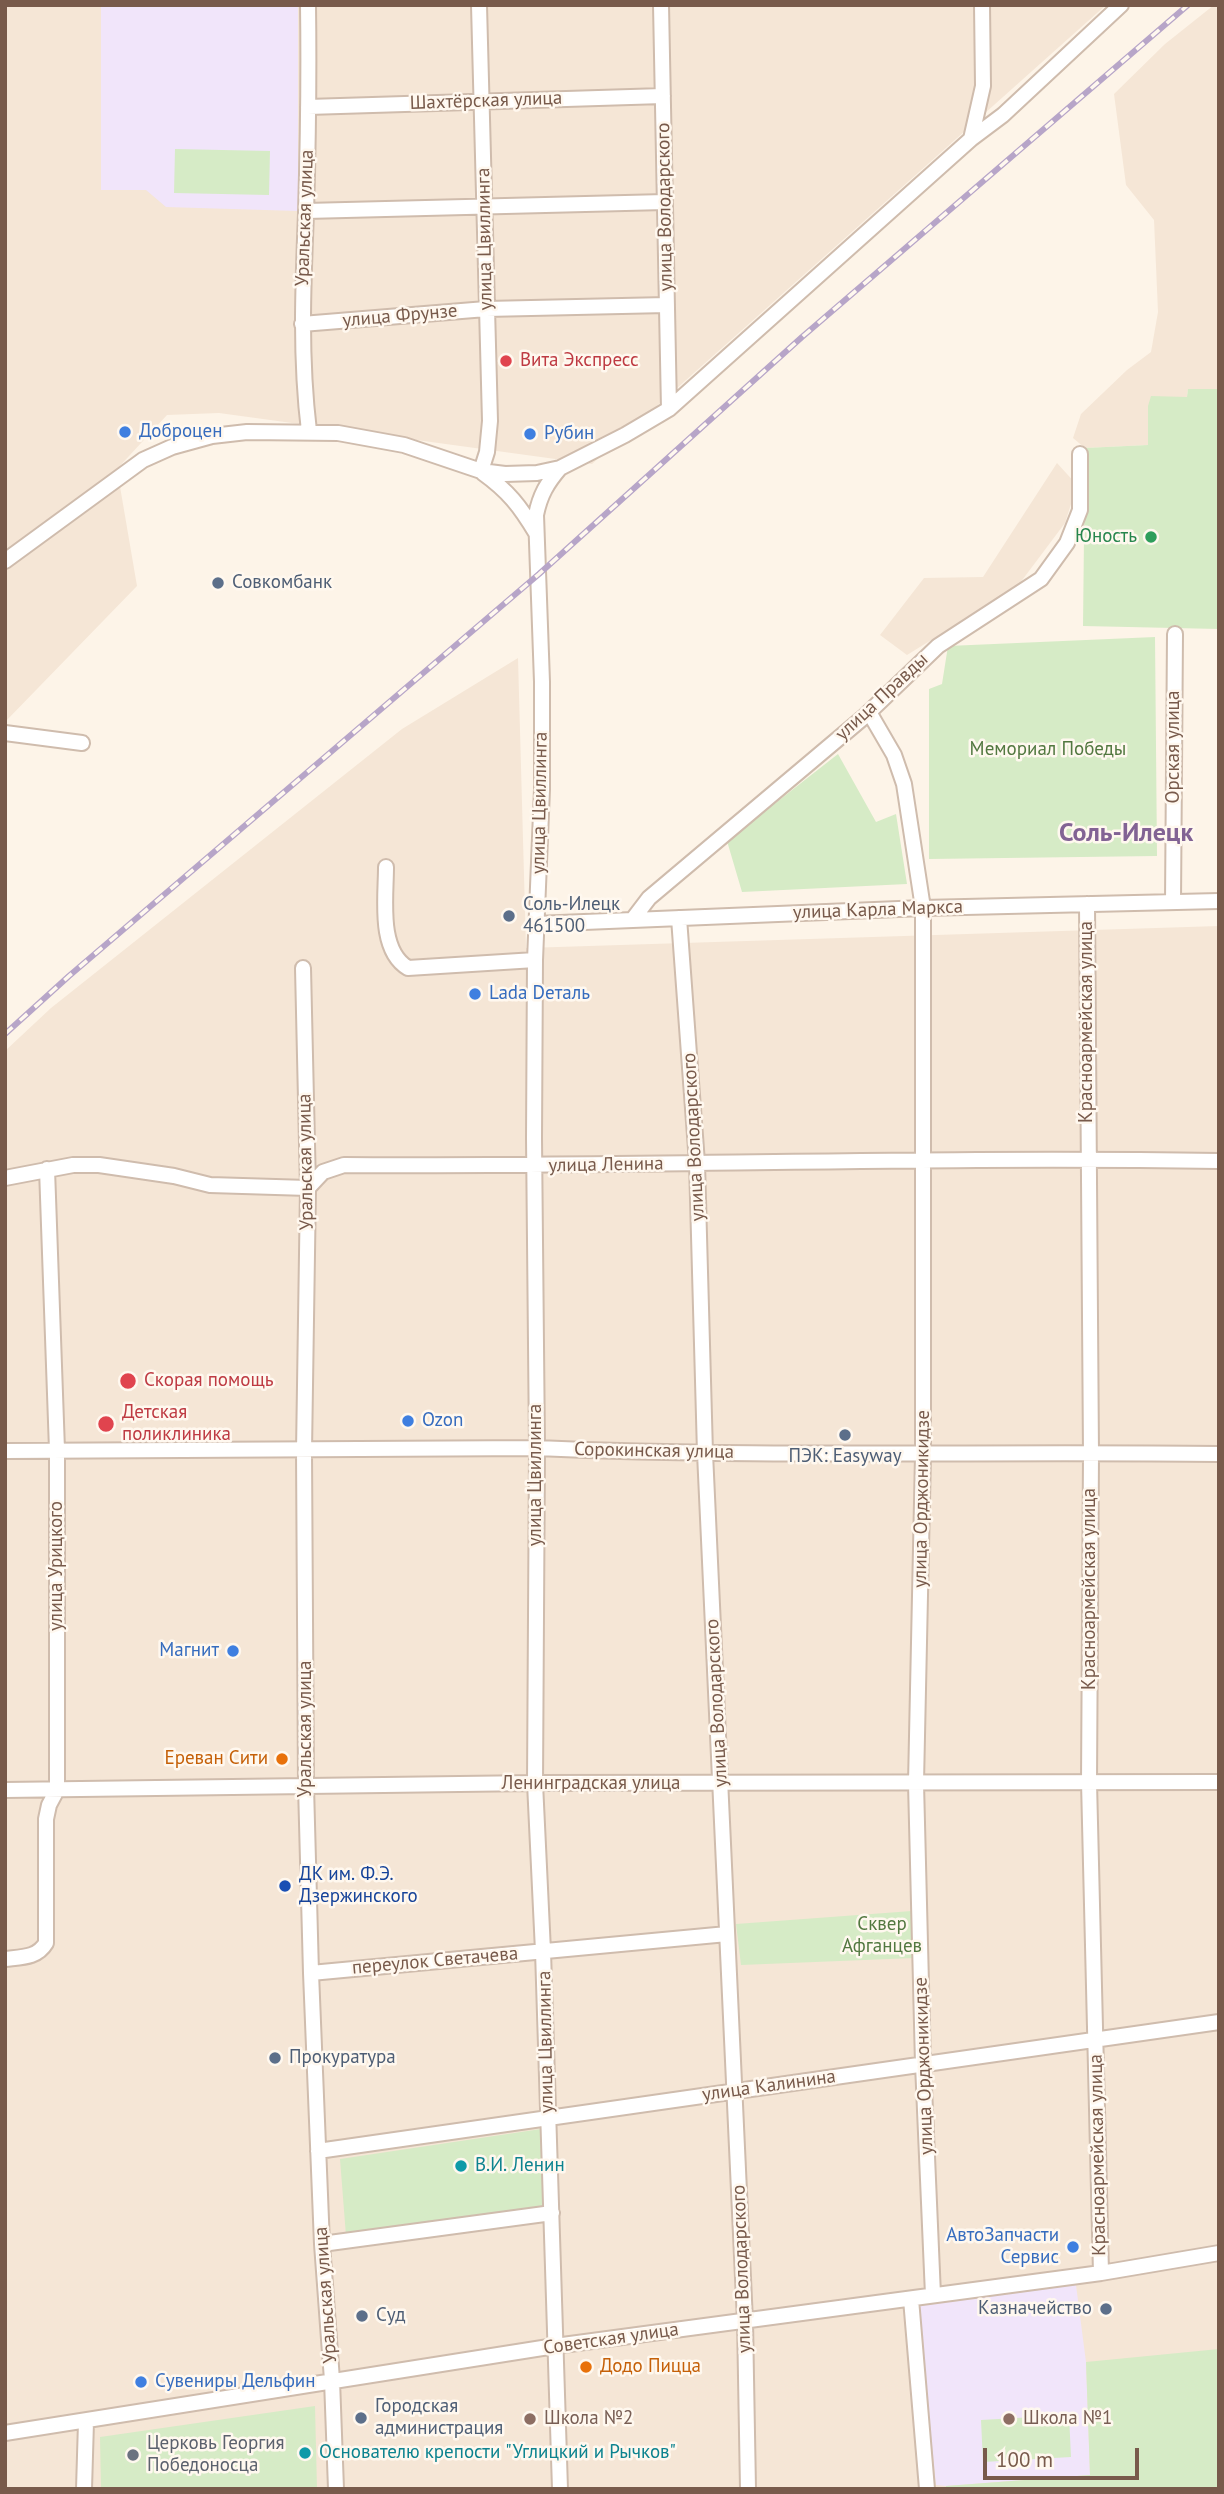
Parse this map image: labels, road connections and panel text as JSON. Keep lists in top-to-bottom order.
{
  "streets": {
    "street": [
      "Шахтёрская улица",
      "улица Володарского",
      "Уральская улица",
      "улица Цвиллинга",
      "улица Фрунзе",
      "улица Правды",
      "Орская улица",
      "улица Карла Маркса",
      "Красноармейская улица",
      "улица Ленина",
      "Сорокинская улица",
      "улица Орджоникидзе",
      "улица Урицкого",
      "Ленинградская улица",
      "переулок Светачева",
      "улица Калинина",
      "Советская улица"
    ]
  },
  "crossings": [
    ["Шахтёрская улица", "улица Володарского"],
    ["Шахтёрская улица", "Уральская улица"],
    ["Шахтёрская улица", "улица Цвиллинга"],
    ["улица Володарского", "улица Фрунзе"],
    ["улица Володарского", "улица Карла Маркса"],
    ["улица Володарского", "улица Ленина"],
    ["улица Володарского", "Сорокинская улица"],
    ["улица Володарского", "Ленинградская улица"],
    ["улица Володарского", "переулок Светачева"],
    ["улица Володарского", "улица Калинина"],
    ["улица Володарского", "Советская улица"],
    ["Уральская улица", "улица Фрунзе"],
    ["Уральская улица", "улица Ленина"],
    ["Уральская улица", "Сорокинская улица"],
    ["Уральская улица", "Ленинградская улица"],
    ["Уральская улица", "переулок Светачева"],
    ["Уральская улица", "улица Калинина"],
    ["Уральская улица", "Советская улица"],
    ["улица Цвиллинга", "улица Фрунзе"],
    ["улица Цвиллинга", "улица Карла Маркса"],
    ["улица Цвиллинга", "улица Ленина"],
    ["улица Цвиллинга", "Сорокинская улица"],
    ["улица Цвиллинга", "Ленинградская улица"],
    ["улица Цвиллинга", "переулок Светачева"],
    ["улица Цвиллинга", "улица Калинина"],
    ["улица Цвиллинга", "Советская улица"],
    ["улица Правды", "улица Карла Маркса"],
    ["улица Правды", "улица Орджоникидзе"],
    ["Орская улица", "улица Карла Маркса"],
    ["улица Карла Маркса", "Красноармейская улица"],
    ["улица Карла Маркса", "улица Орджоникидзе"],
    ["Красноармейская улица", "улица Ленина"],
    ["Красноармейская улица", "Сорокинская улица"],
    ["Красноармейская улица", "Ленинградская улица"],
    ["Красноармейская улица", "улица Калинина"],
    ["Красноармейская улица", "Советская улица"],
    ["улица Ленина", "улица Орджоникидзе"],
    ["Сорокинская улица", "улица Орджоникидзе"],
    ["Сорокинская улица", "улица Урицкого"],
    ["улица Орджоникидзе", "Ленинградская улица"],
    ["улица Орджоникидзе", "улица Калинина"],
    ["улица Орджоникидзе", "Советская улица"],
    ["улица Урицкого", "Ленинградская улица"]
  ],
  "districts": ["Соль-Илецк"],
  "parks": ["Мемориал Победы", "Сквер Афганцев"],
  "places": [
    "Вита Экспресс",
    "Доброцен",
    "Рубин",
    "Юность",
    "Совкомбанк",
    "Соль-Илецк 461500",
    "Lada Dеталь",
    "Скорая помощь",
    "Ozon",
    "Детская поликлиника",
    "ПЭК: Easyway",
    "Магнит",
    "Ереван Сити",
    "ДК им. Ф.Э. Дзержинского",
    "Прокуратура",
    "В.И. Ленин",
    "АвтоЗапчасти Сервис",
    "Казначейство",
    "Суд",
    "Додо Пицца",
    "Сувениры Дельфин",
    "Городская администрация",
    "Школа №2",
    "Школа №1",
    "Основателю крепости \"Углицкий и Рычков\"",
    "Церковь Георгия Победоносца"
  ],
  "scale_bar": "100 m"
}
